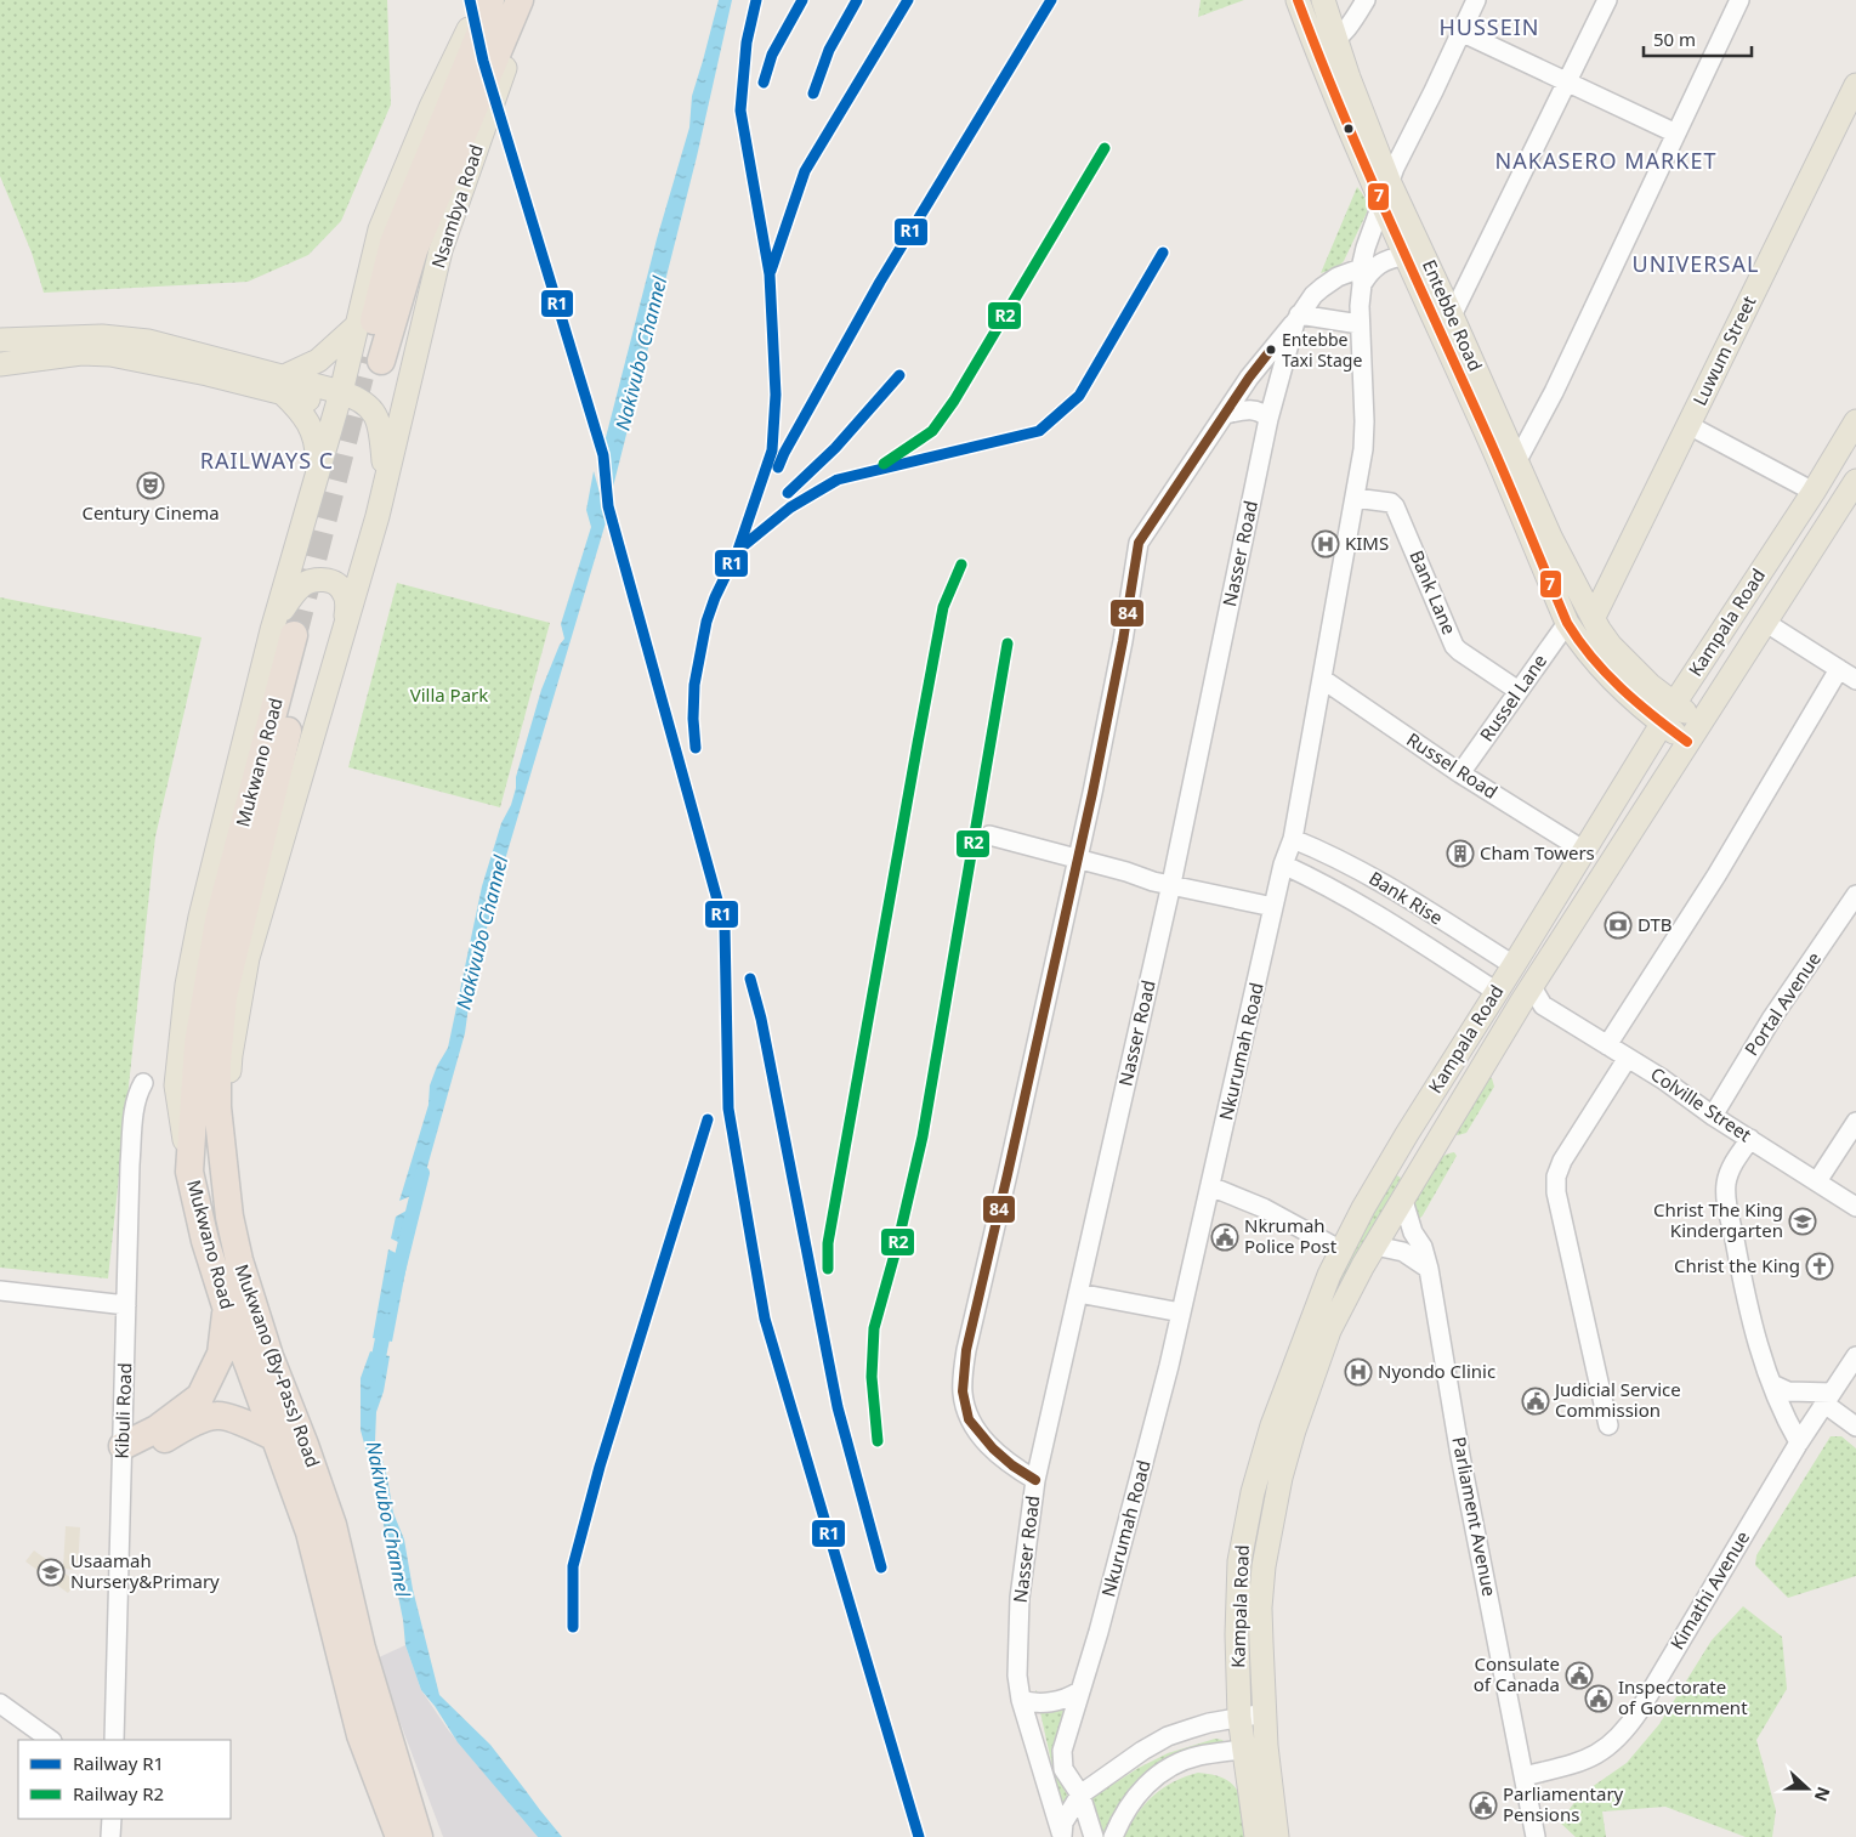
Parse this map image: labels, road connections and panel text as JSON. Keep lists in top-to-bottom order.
{
  "streets": {
    "highway": ["Mukwano Road", "Mukwano (By-Pass) Road"],
    "main road": [
      "Nsambya Road",
      "Entebbe Road",
      "Luwum Street",
      "Kampala Road"
    ],
    "street": [
      "Nasser Road",
      "Bank Lane",
      "Russel Lane",
      "Russel Road",
      "Bank Rise",
      "Portal Avenue",
      "Nkurumah Road",
      "Colville Street",
      "Kibuli Road",
      "Parliament Avenue",
      "Kimathi Avenue"
    ]
  },
  "crossings": [
    ["Entebbe Road", "Luwum Street"],
    ["Entebbe Road", "Kampala Road"],
    ["Entebbe Road", "Russel Lane"],
    ["Entebbe Road", "Nkurumah Road"],
    ["Nasser Road", "Nkurumah Road"],
    ["Bank Lane", "Russel Lane"],
    ["Bank Lane", "Nkurumah Road"],
    ["Kampala Road", "Russel Road"],
    ["Kampala Road", "Bank Rise"],
    ["Kampala Road", "Colville Street"],
    ["Kampala Road", "Parliament Avenue"],
    ["Russel Lane", "Russel Road"],
    ["Mukwano Road", "Mukwano (By-Pass) Road"],
    ["Russel Road", "Nkurumah Road"],
    ["Bank Rise", "Nkurumah Road"],
    ["Portal Avenue", "Colville Street"],
    ["Parliament Avenue", "Kimathi Avenue"]
  ],
  "districts": [
    "HUSSEIN",
    "NAKASERO MARKET",
    "UNIVERSAL",
    "RAILWAYS C"
  ],
  "water": ["Nakivubo Channel"],
  "parks": ["Villa Park"],
  "places": {
    "other": ["Entebbe Taxi Stage"],
    "theatre": ["Century Cinema"],
    "hospital": ["KIMS", "Nyondo Clinic"],
    "building": ["Cham Towers"],
    "bank": ["DTB"],
    "school or university": ["Christ The King Kindergarten", "Usaamah Nursery&Primary"],
    "public building": [
      "Nkrumah Police Post",
      "Judicial Service Commission",
      "Consulate of Canada",
      "Inspectorate of Government",
      "Parliamentary Pensions"
    ],
    "church": ["Christ the King"]
  },
  "lines": [
    "rail line R1",
    "transit line 7",
    "rail line R2",
    "transit line 84"
  ],
  "legend": ["Railway R1", "Railway R2"],
  "scale_bar": "50 m",
  "north": "right"
}
